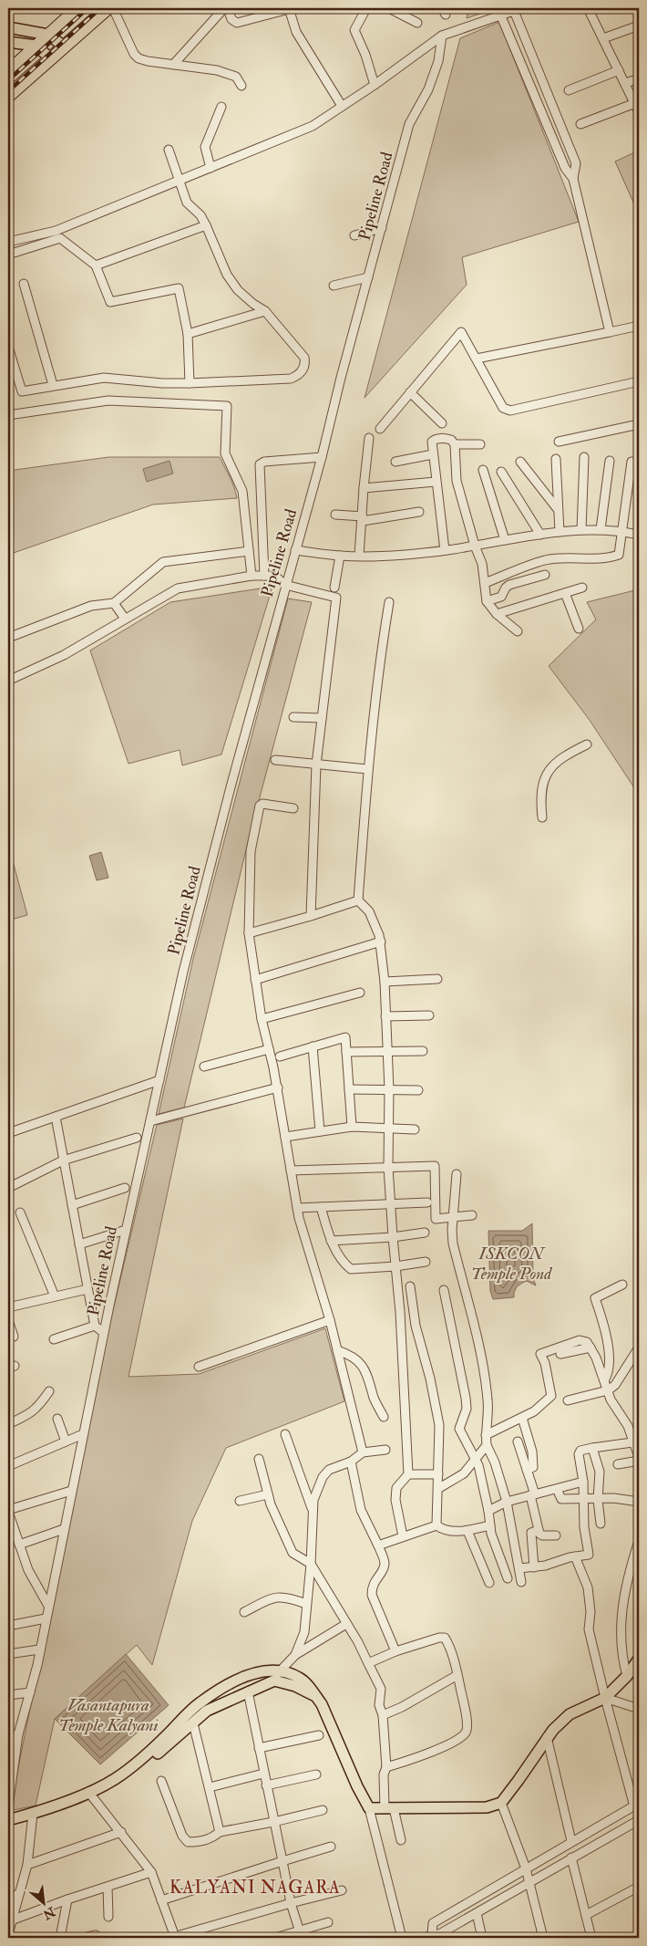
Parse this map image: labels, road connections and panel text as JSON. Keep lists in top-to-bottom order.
{
  "streets": {
    "street": ["Pipeline Road"]
  },
  "districts": ["KALYANI NAGARA"],
  "water": ["ISKCON Temple Pond", "Vasantapura Temple Kalyani"],
  "north": "bottom right"
}
